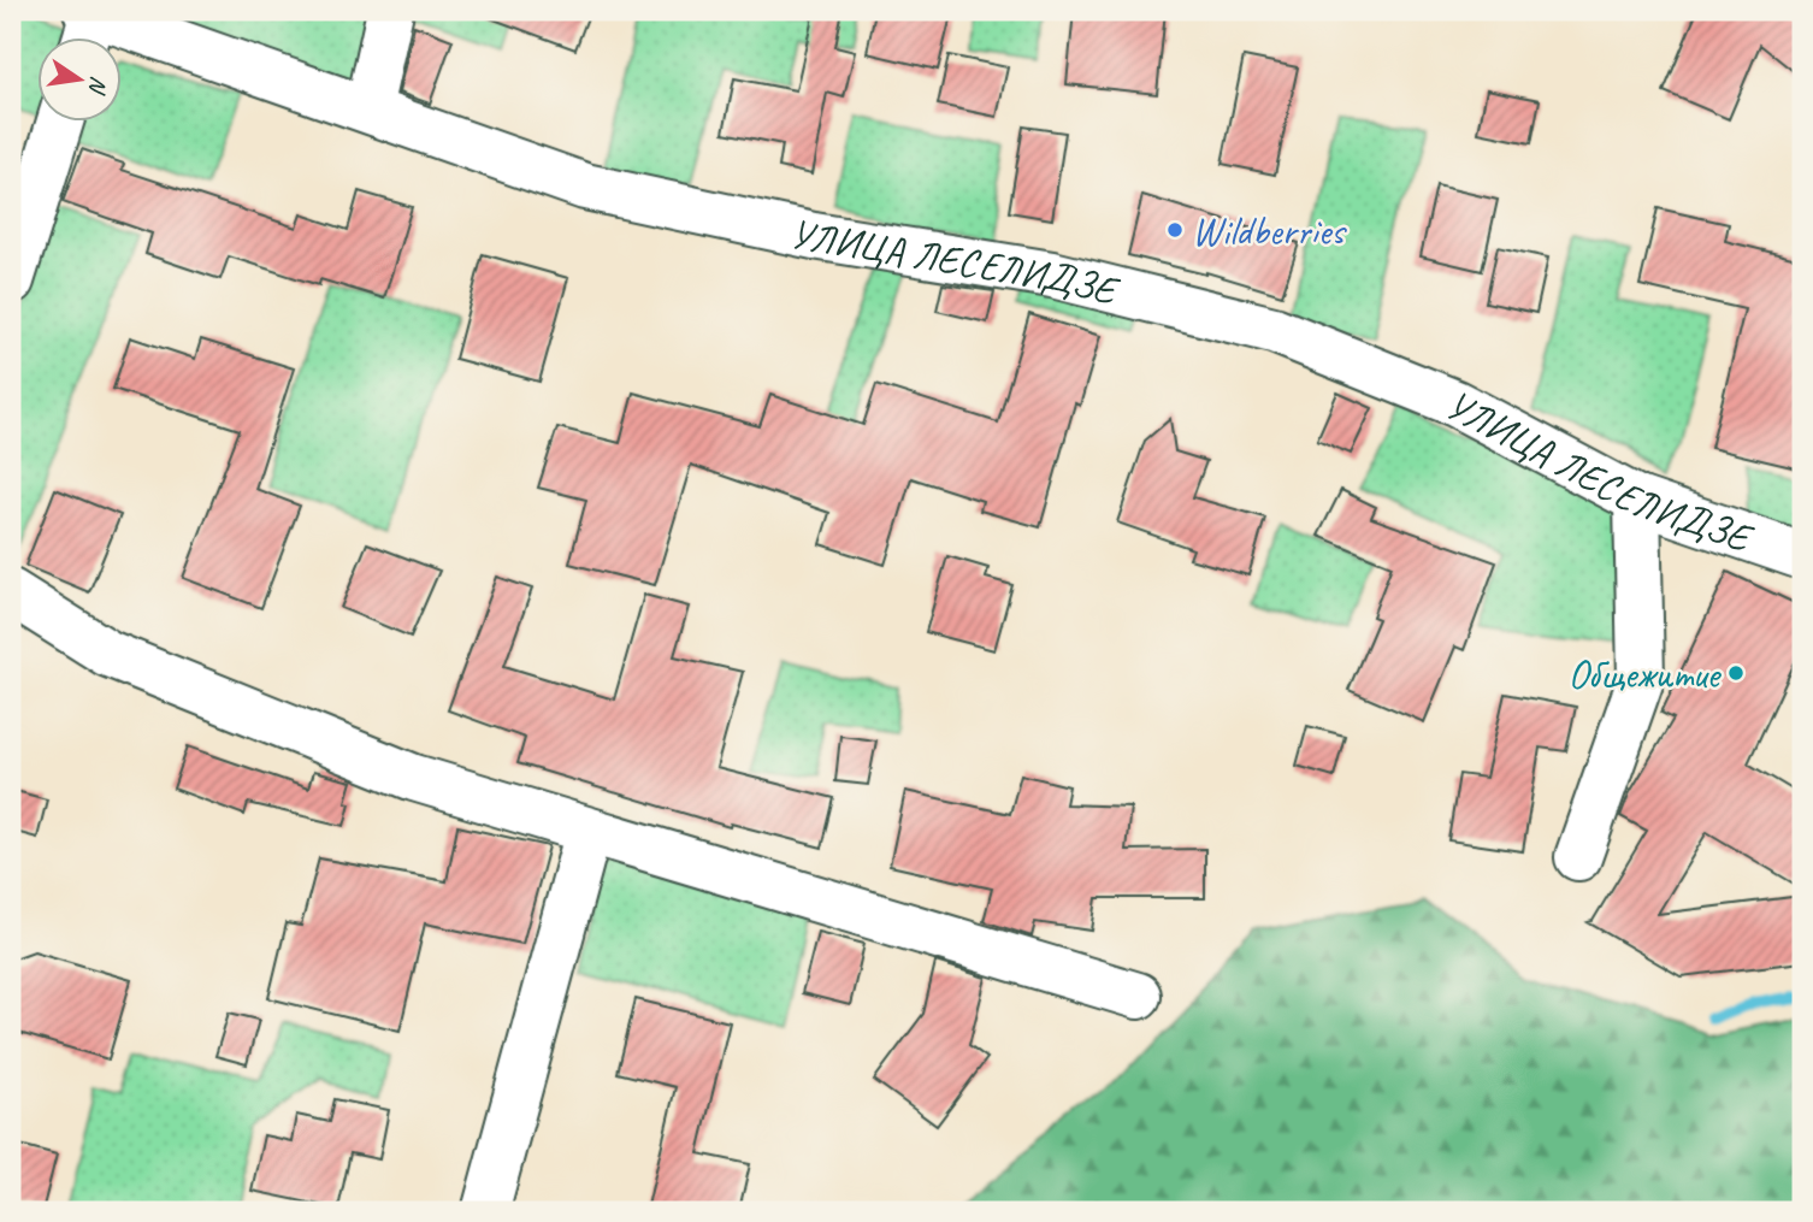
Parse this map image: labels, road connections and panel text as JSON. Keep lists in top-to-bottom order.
{
  "streets": {
    "street": ["УЛИЦА ЛЕСЕЛИДЗЕ"]
  },
  "places": ["Wildberries", "Общежитие"],
  "north": "right"
}
